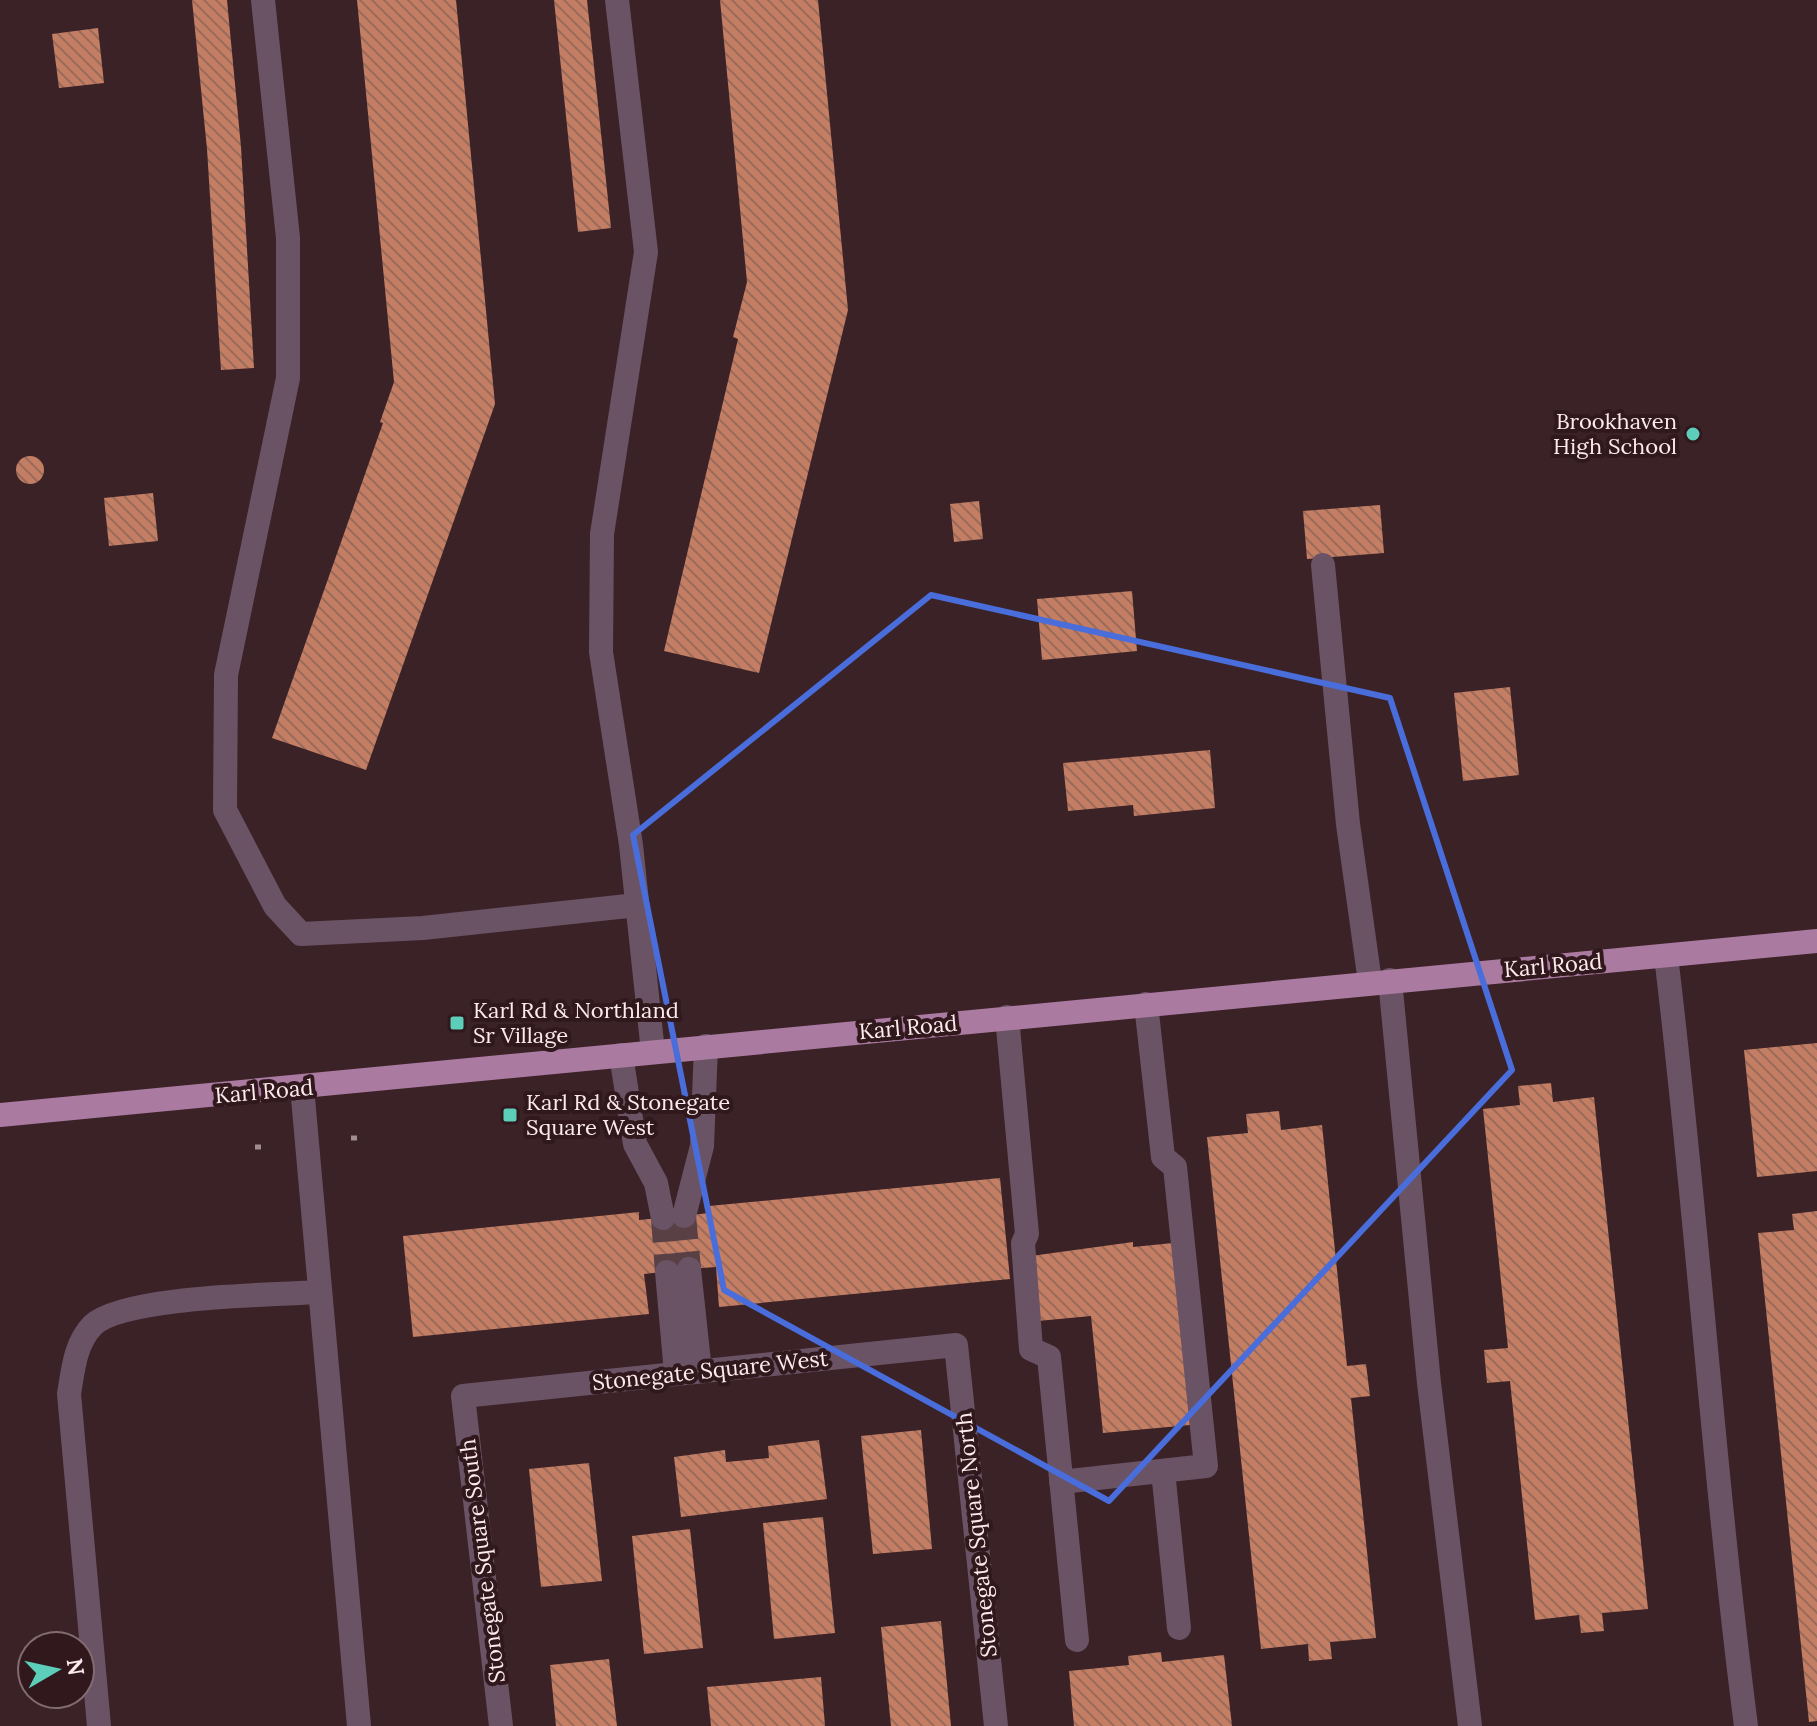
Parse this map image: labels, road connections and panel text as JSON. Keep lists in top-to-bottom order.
{
  "streets": {
    "main road": ["Karl Road"],
    "lane": ["Stonegate Square West", "Stonegate Square North", "Stonegate Square South"]
  },
  "crossings": [
    ["Stonegate Square West", "Stonegate Square North"],
    ["Stonegate Square West", "Stonegate Square South"]
  ],
  "places": {
    "other": ["Brookhaven High School"],
    "transit": ["Karl Rd & Northland Sr Village", "Karl Rd & Stonegate Square West"]
  },
  "north": "right"
}
